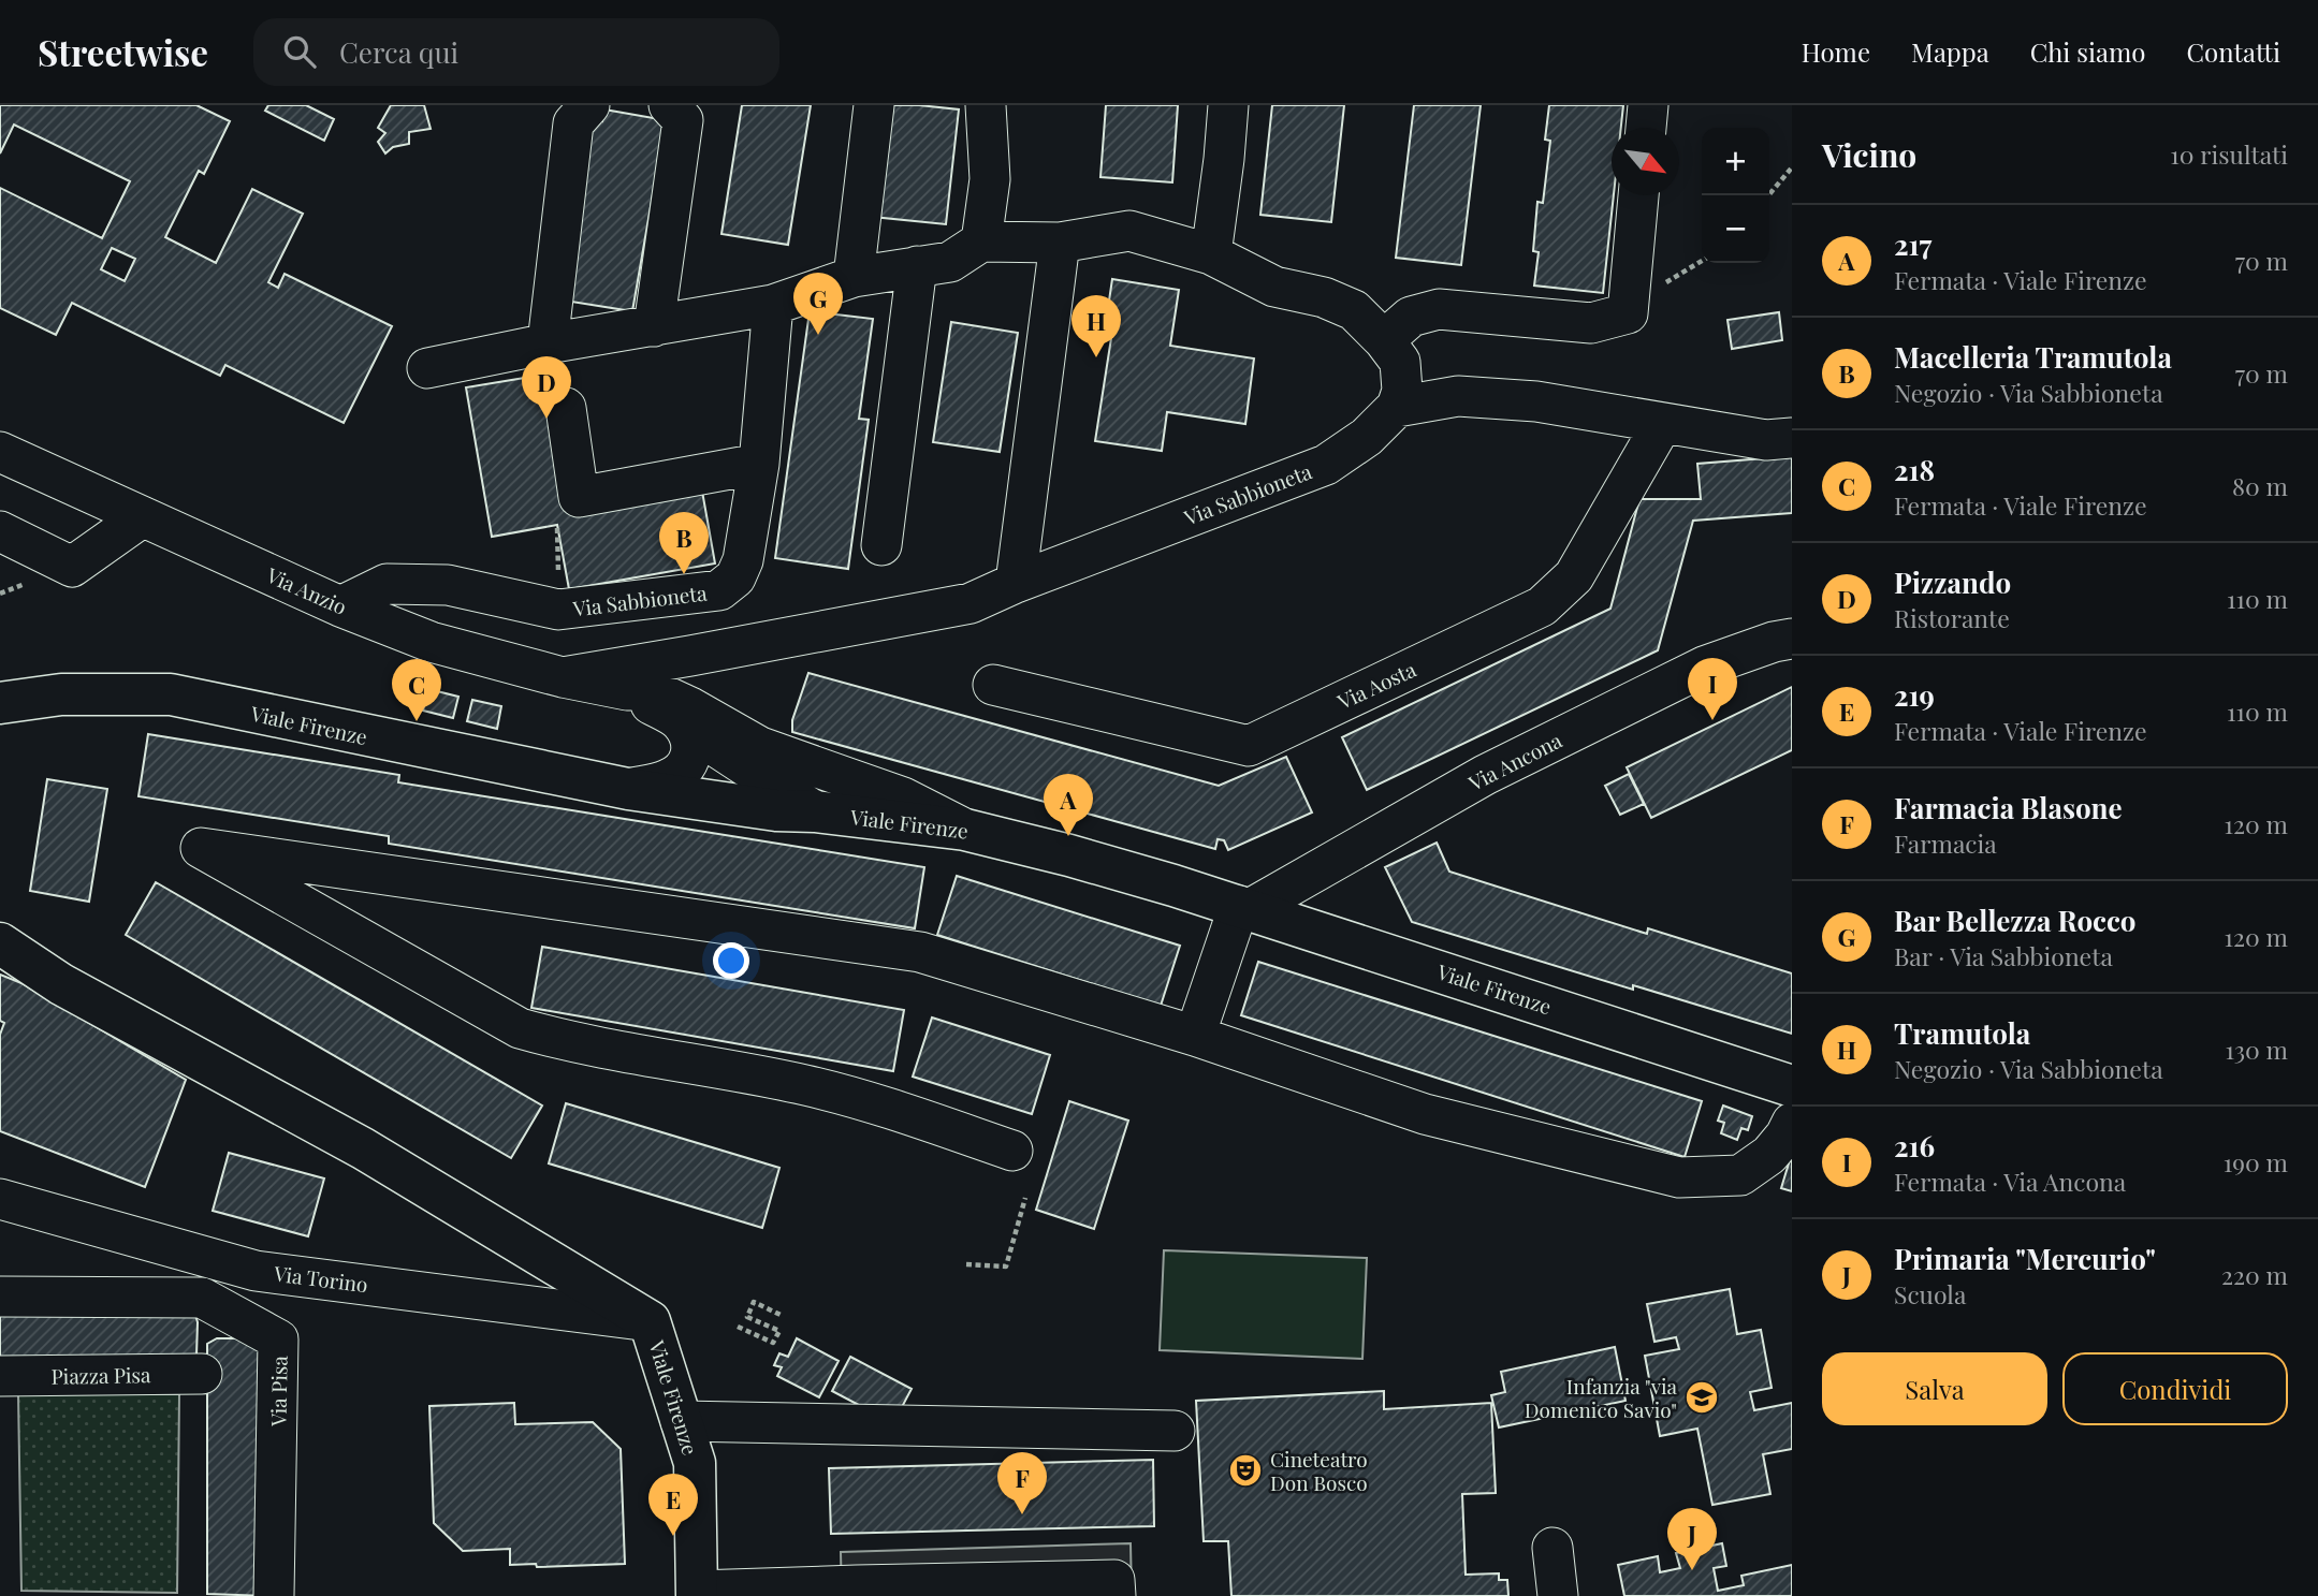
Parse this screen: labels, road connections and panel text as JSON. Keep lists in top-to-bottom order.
{
  "streets": {
    "main road": ["Viale Firenze"],
    "street": [
      "Via Sabbioneta",
      "Via Anzio",
      "Via Aosta",
      "Via Ancona",
      "Via Torino",
      "Piazza Pisa",
      "Via Pisa"
    ]
  },
  "crossings": [
    ["Via Sabbioneta", "Via Anzio"],
    ["Via Anzio", "Viale Firenze"],
    ["Viale Firenze", "Via Ancona"],
    ["Viale Firenze", "Via Torino"]
  ],
  "places": {
    "school or university": ["Infanzia \"via Domenico Savio\""],
    "theatre": ["Cineteatro Don Bosco"]
  },
  "north": "bottom right",
  "page": {
    "header": "Streetwise",
    "search": "Cerca qui",
    "nav": [
      "Home",
      "Mappa",
      "Chi siamo",
      "Contatti"
    ],
    "heading": ["Vicino", "10 risultati"],
    "map_buttons": ["+", "−"],
    "list": [
      {
        "mark": "A",
        "name": "217",
        "note": "Fermata · Viale Firenze",
        "value": "70 m"
      },
      {
        "mark": "B",
        "name": "Macelleria Tramutola",
        "note": "Negozio · Via Sabbioneta",
        "value": "70 m"
      },
      {
        "mark": "C",
        "name": "218",
        "note": "Fermata · Viale Firenze",
        "value": "80 m"
      },
      {
        "mark": "D",
        "name": "Pizzando",
        "note": "Ristorante",
        "value": "110 m"
      },
      {
        "mark": "E",
        "name": "219",
        "note": "Fermata · Viale Firenze",
        "value": "110 m"
      },
      {
        "mark": "F",
        "name": "Farmacia Blasone",
        "note": "Farmacia",
        "value": "120 m"
      },
      {
        "mark": "G",
        "name": "Bar Bellezza Rocco",
        "note": "Bar · Via Sabbioneta",
        "value": "120 m"
      },
      {
        "mark": "H",
        "name": "Tramutola",
        "note": "Negozio · Via Sabbioneta",
        "value": "130 m"
      },
      {
        "mark": "I",
        "name": "216",
        "note": "Fermata · Via Ancona",
        "value": "190 m"
      },
      {
        "mark": "J",
        "name": "Primaria \"Mercurio\"",
        "note": "Scuola",
        "value": "220 m"
      }
    ],
    "pins": [
      "G",
      "H",
      "D",
      "B",
      "I",
      "C",
      "A",
      "F",
      "E",
      "J"
    ],
    "buttons": ["Salva", "Condividi"]
  }
}
